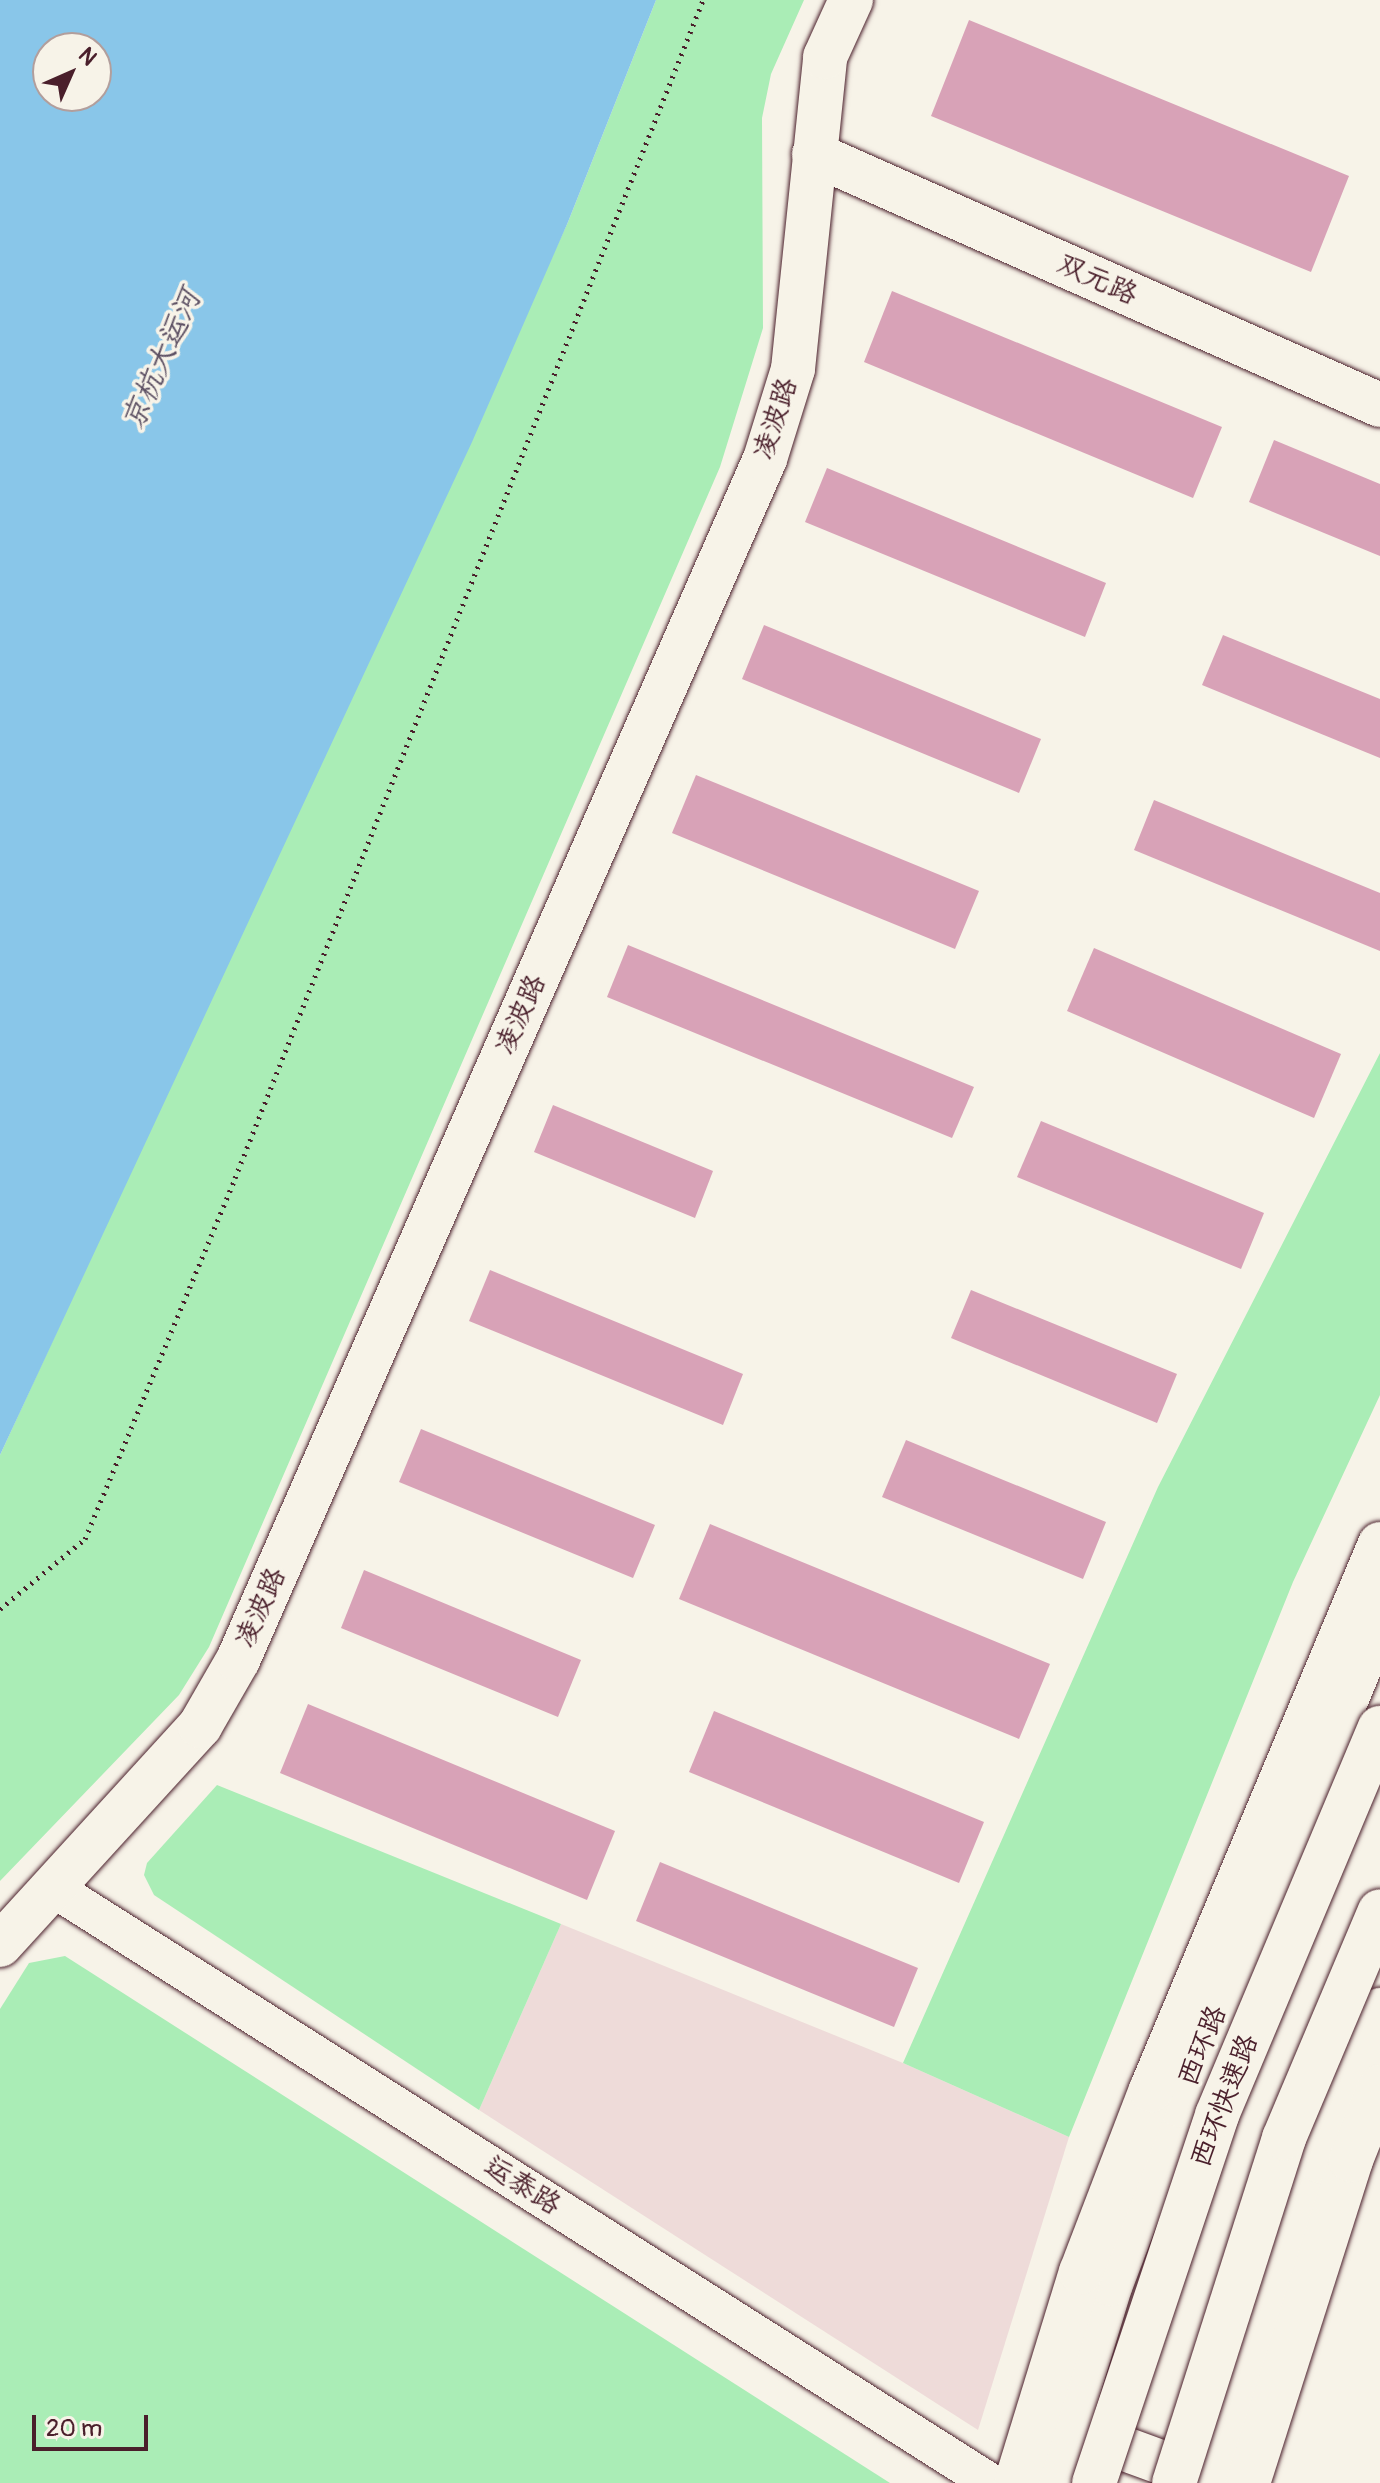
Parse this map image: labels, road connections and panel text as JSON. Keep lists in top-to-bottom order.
{
  "streets": {
    "main road": [
      "双元路",
      "凌波路",
      "西环路",
      "西环快速路"
    ],
    "street": ["运泰路"]
  },
  "crossings": [
    ["双元路", "凌波路"],
    ["凌波路", "运泰路"]
  ],
  "water": ["京杭大运河"],
  "scale_bar": "20 m",
  "north": "top right"
}
